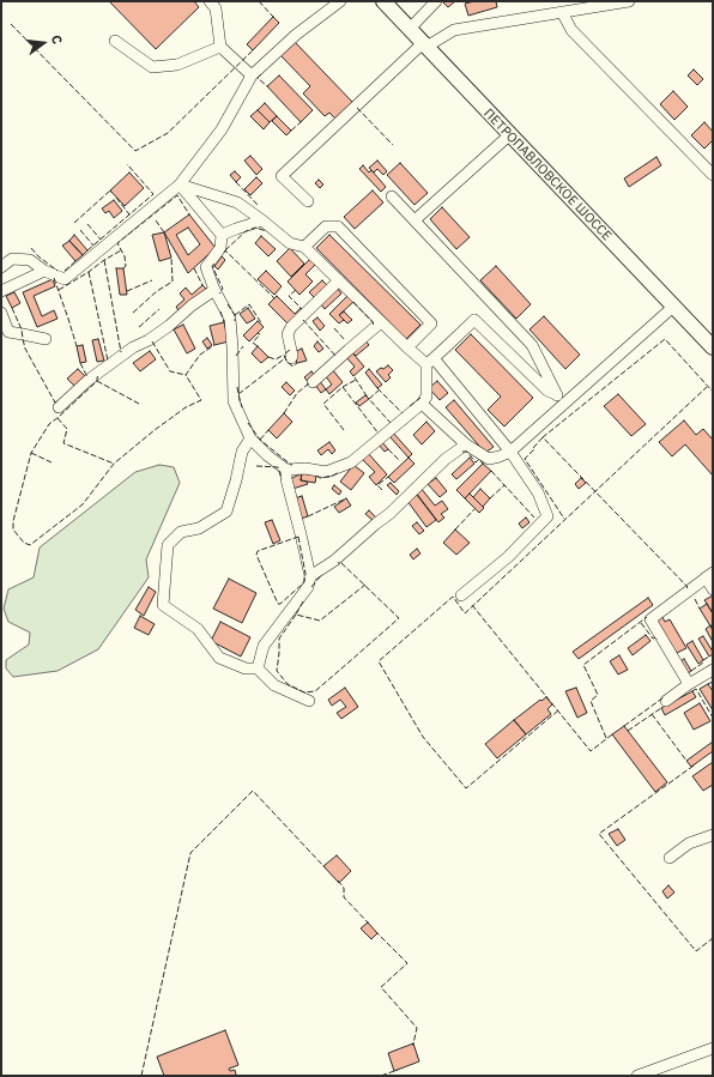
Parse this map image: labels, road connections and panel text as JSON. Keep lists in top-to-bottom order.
{
  "streets": {
    "main road": ["ПЕТРОПАВЛОВСКОЕ ШОССЕ"]
  },
  "north": "right"
}
